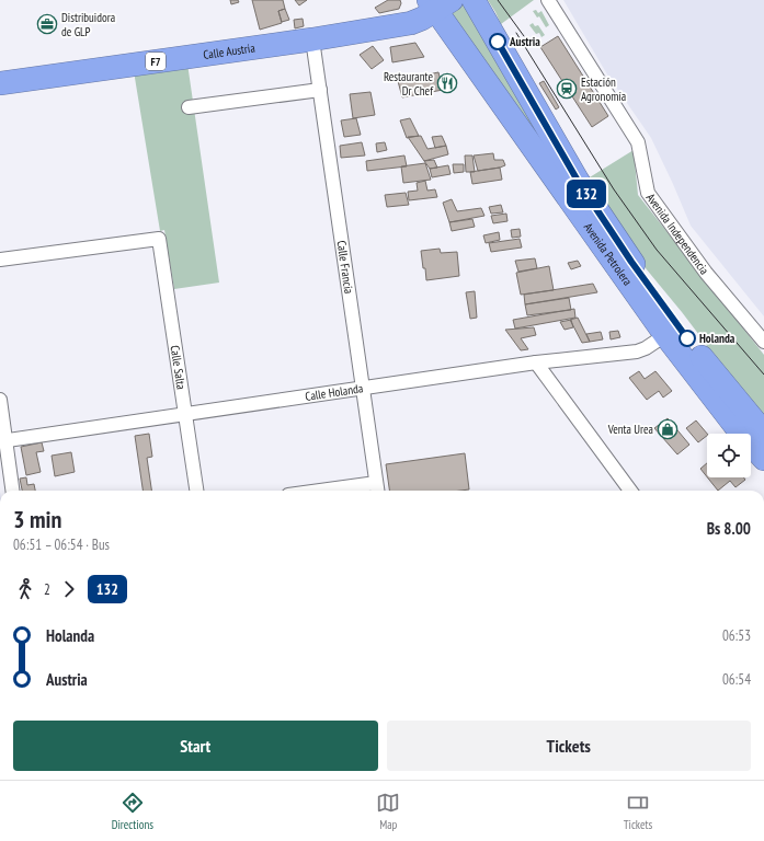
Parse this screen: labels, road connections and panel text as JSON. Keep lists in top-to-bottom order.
{
  "streets": {
    "highway": ["Calle Austria", "F7", "Avenida Petrolera"],
    "street": [
      "Avenida Independencia",
      "Calle Francia",
      "Calle Salta",
      "Calle Holanda"
    ]
  },
  "crossings": [
    ["Calle Austria", "Avenida Petrolera"],
    ["Calle Austria", "Calle Francia"],
    ["Avenida Petrolera", "Calle Holanda"],
    ["Calle Francia", "Calle Holanda"],
    ["Calle Salta", "Calle Holanda"]
  ],
  "places": {
    "office": ["Distribuidora de GLP"],
    "other": ["Austria", "Holanda"],
    "restaurant": ["Restaurante Dr Chef"],
    "station": ["Estación Agronomía"],
    "shop": ["Venta Urea"]
  },
  "lines": ["bus line 132"],
  "page": {
    "on_map": "132",
    "heading": ["3 min", "06:51 – 06:54 · Bus", "Bs 8.00"],
    "legs": ["2", "132"],
    "list": [
      {
        "name": "Holanda",
        "value": "06:53"
      },
      {
        "name": "Austria",
        "value": "06:54"
      }
    ],
    "buttons": ["Start", "Tickets"],
    "tabs": ["Directions", "Map", "Tickets"]
  }
}
